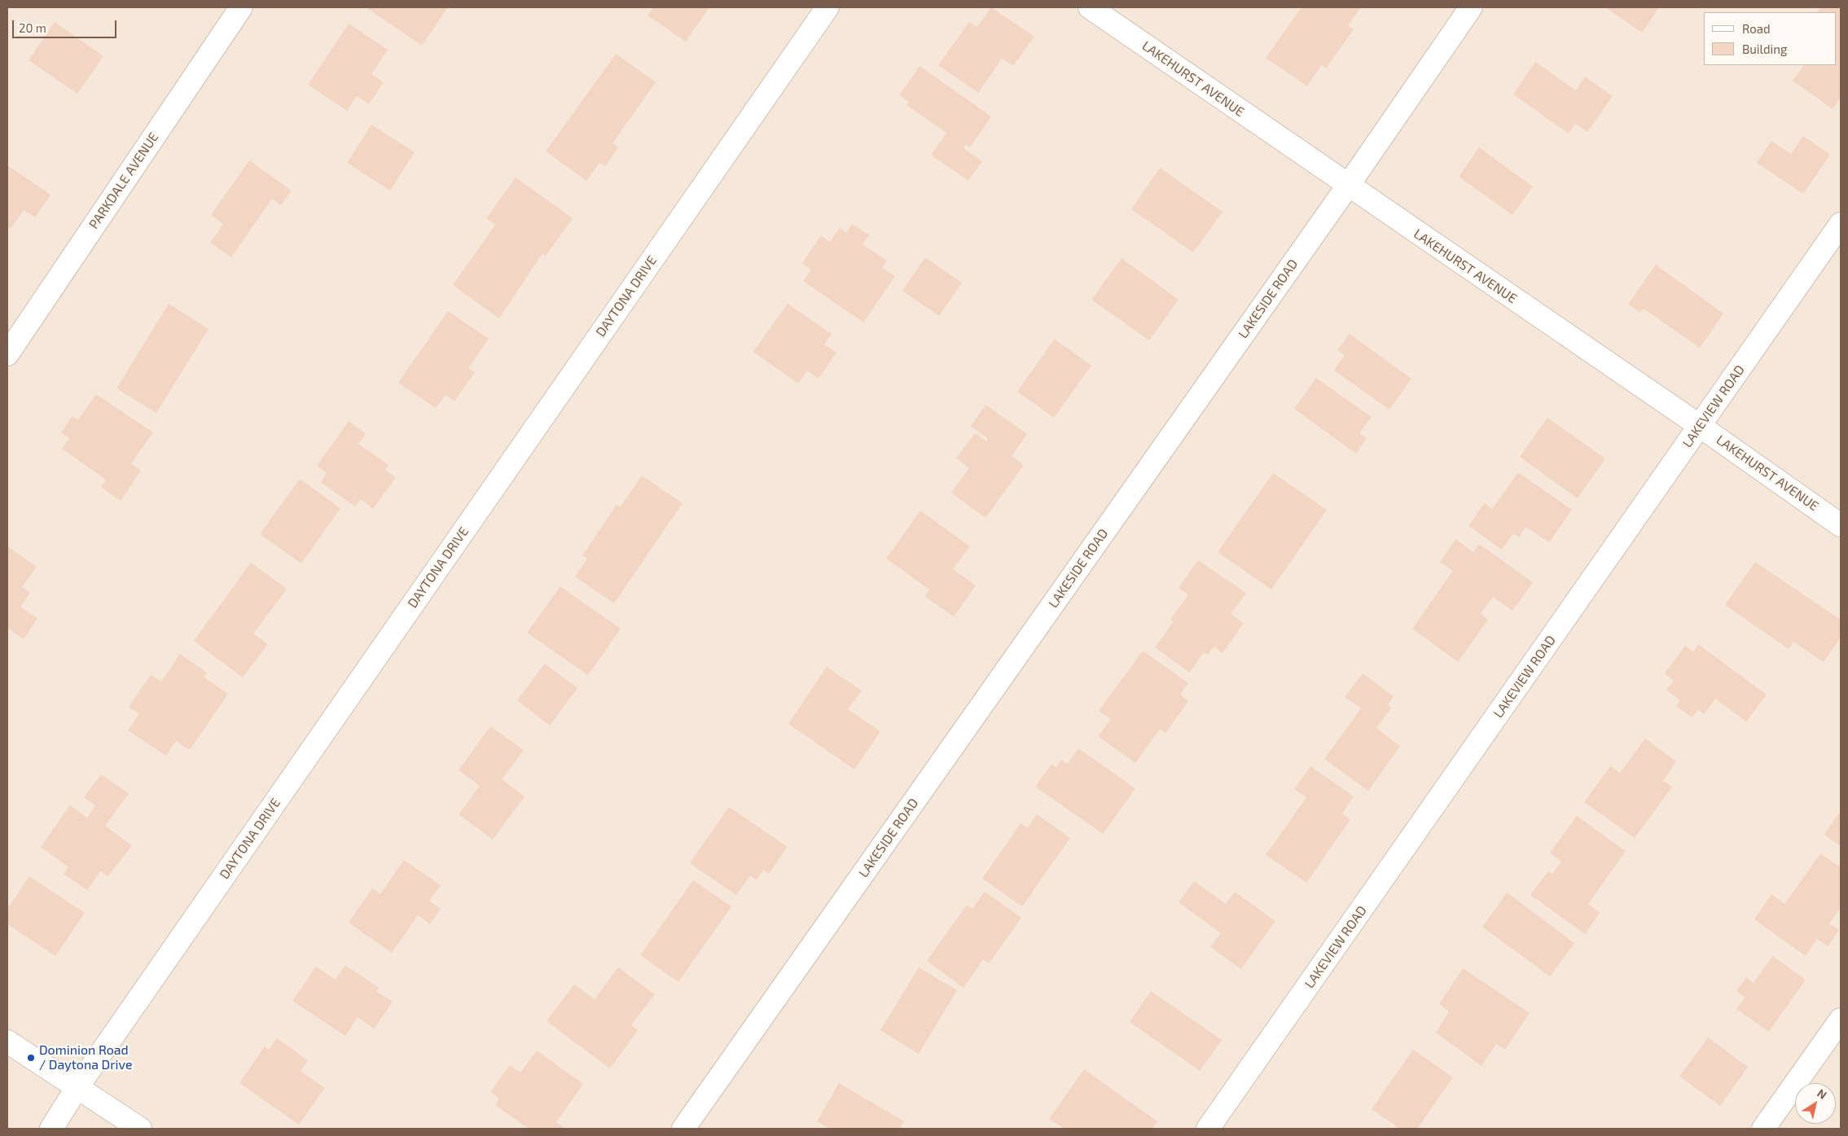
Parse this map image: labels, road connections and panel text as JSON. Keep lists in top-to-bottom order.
{
  "streets": {
    "street": [
      "LAKEHURST AVENUE",
      "PARKDALE AVENUE",
      "DAYTONA DRIVE",
      "LAKESIDE ROAD",
      "LAKEVIEW ROAD"
    ]
  },
  "crossings": [
    ["LAKEHURST AVENUE", "LAKESIDE ROAD"],
    ["LAKEHURST AVENUE", "LAKEVIEW ROAD"]
  ],
  "places": ["Dominion Road / Daytona Drive"],
  "legend": ["Road", "Building"],
  "scale_bar": "20 m",
  "north": "top right"
}
